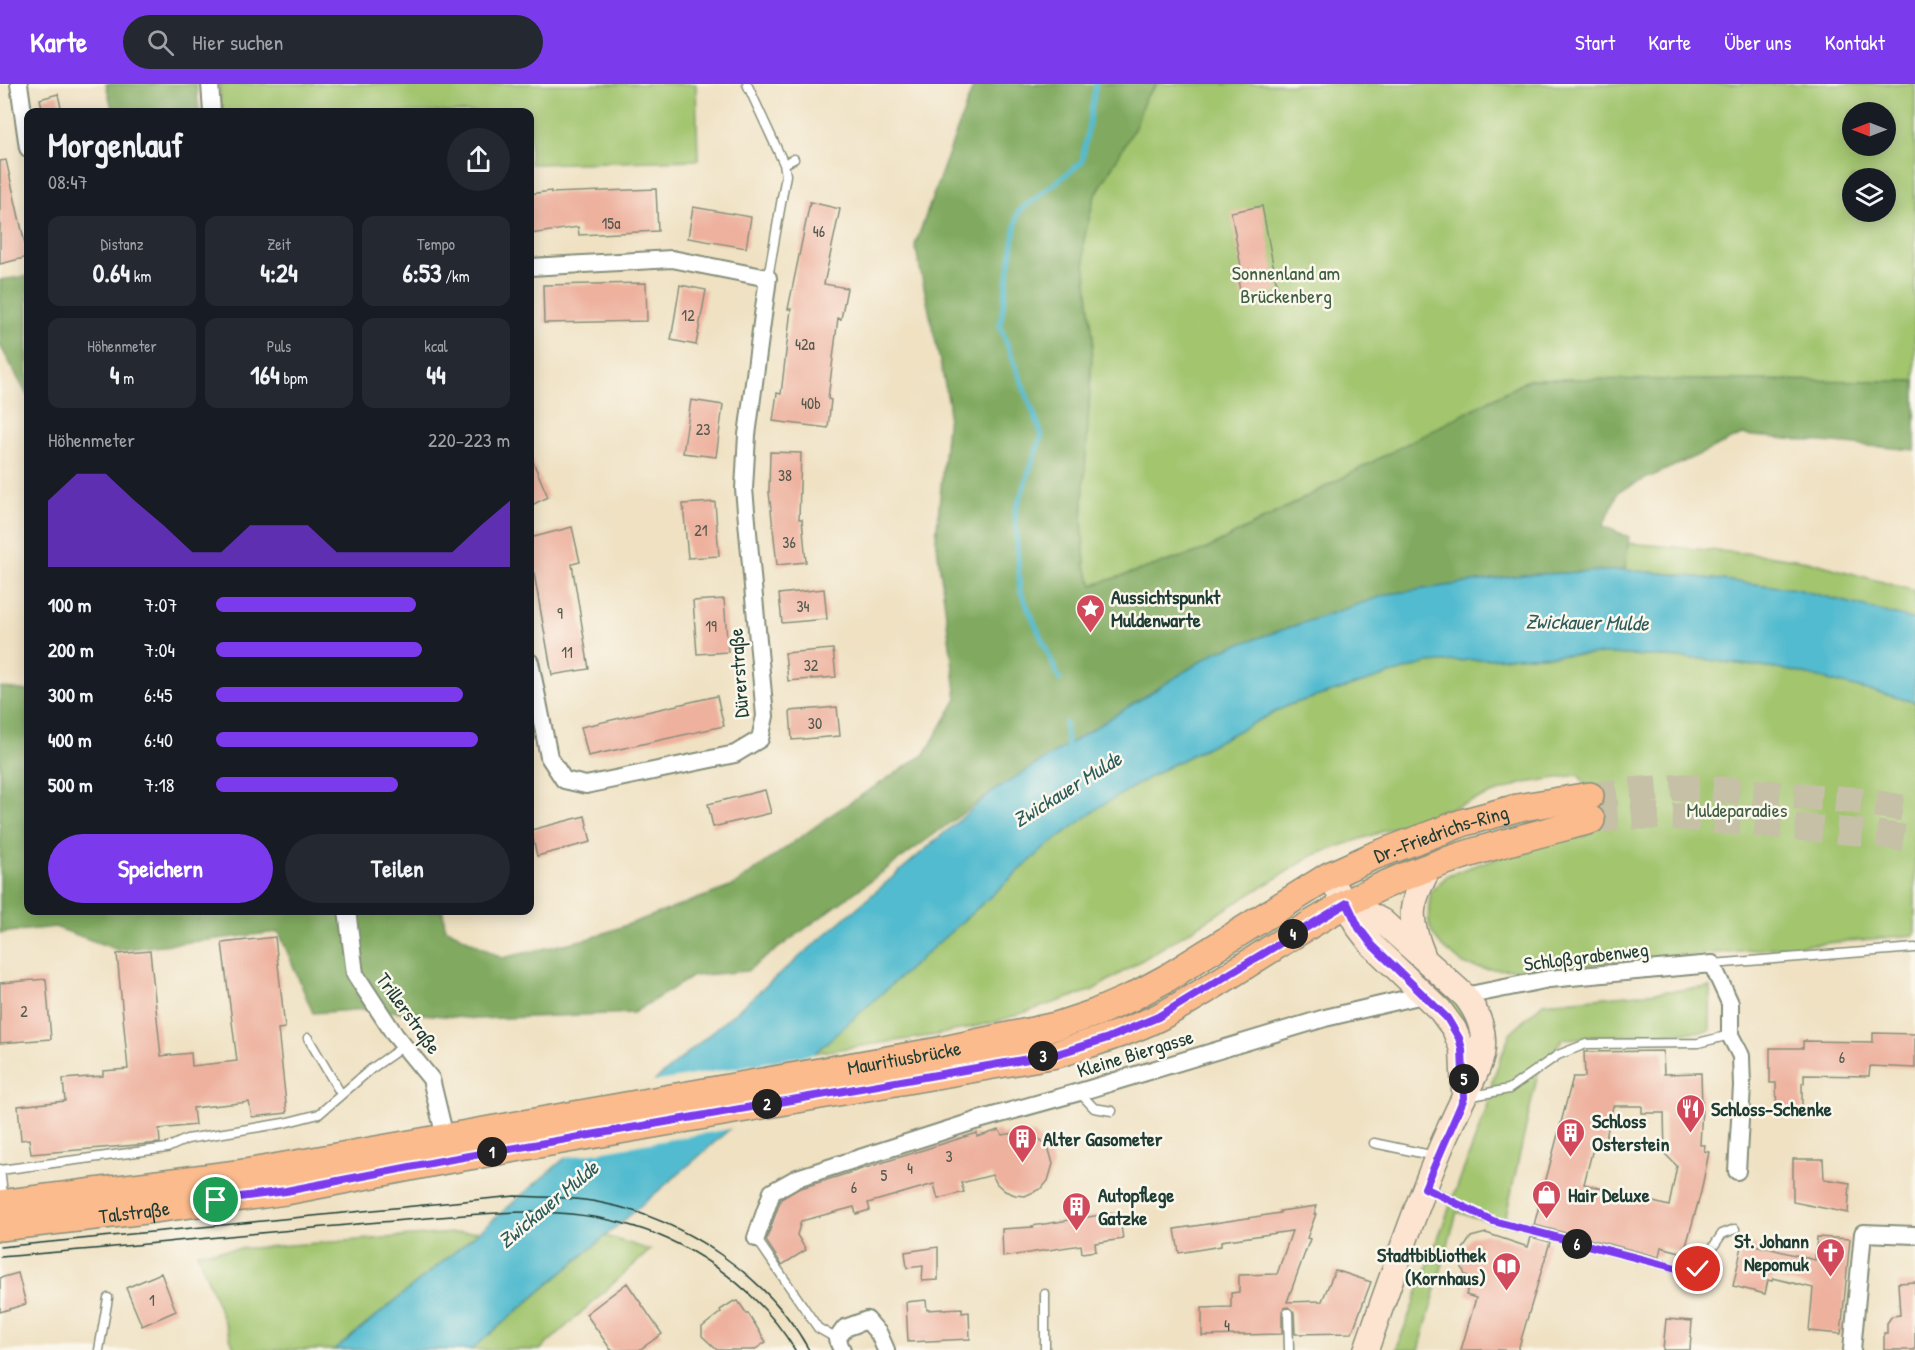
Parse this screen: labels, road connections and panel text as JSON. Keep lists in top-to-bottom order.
{
  "streets": {
    "main road": ["Dr.-Friedrichs-Ring", "Mauritiusbrücke", "Talstraße"],
    "street": [
      "Dürerstraße",
      "Schloßgrabenweg",
      "Trillerstraße",
      "Kleine Biergasse"
    ]
  },
  "crossings": [
    ["Dr.-Friedrichs-Ring", "Mauritiusbrücke"],
    ["Trillerstraße", "Mauritiusbrücke"],
    ["Trillerstraße", "Talstraße"],
    ["Mauritiusbrücke", "Talstraße"]
  ],
  "water": ["Zwickauer Mulde"],
  "parks": ["Sonnenland am Brückenberg", "Muldeparadies"],
  "places": {
    "place": ["Aussichtspunkt Muldenwarte"],
    "restaurant": ["Schloss-Schenke"],
    "building": ["Schloss Osterstein", "Alter Gasometer", "Autopflege Gatzke"],
    "shop": ["Hair Deluxe"],
    "church": ["St. Johann Nepomuk"],
    "library": ["Stadtbibliothek (Kornhaus)"]
  },
  "house_numbers": [
    "15a",
    "46",
    "12",
    "42a",
    "40b",
    "23",
    "38",
    "21",
    "36",
    "34",
    "9",
    "19",
    "11",
    "32",
    "30",
    "2",
    "6",
    "3",
    "4",
    "5",
    "6",
    "1",
    "4"
  ],
  "north": "left",
  "page": {
    "header": "Karte",
    "search": "Hier suchen",
    "nav": [
      "Start",
      "Karte",
      "Über uns",
      "Kontakt"
    ],
    "heading": ["Morgenlauf", "08:47"],
    "stats": [
      ["Distanz", "0.64 km"],
      ["Zeit", "4:24"],
      ["Tempo", "6:53 /km"],
      ["Höhenmeter", "4 m"],
      ["Puls", "164 bpm"],
      ["kcal", "44"]
    ],
    "chart": ["Höhenmeter", "220–223 m"],
    "list": [
      {
        "name": "100 m",
        "note": "7:07"
      },
      {
        "name": "200 m",
        "note": "7:04"
      },
      {
        "name": "300 m",
        "note": "6:45"
      },
      {
        "name": "400 m",
        "note": "6:40"
      },
      {
        "name": "500 m",
        "note": "7:18"
      }
    ],
    "buttons": ["Speichern", "Teilen"],
    "pins": [
      "4",
      "3",
      "5",
      "2",
      "1",
      "6"
    ]
  }
}
